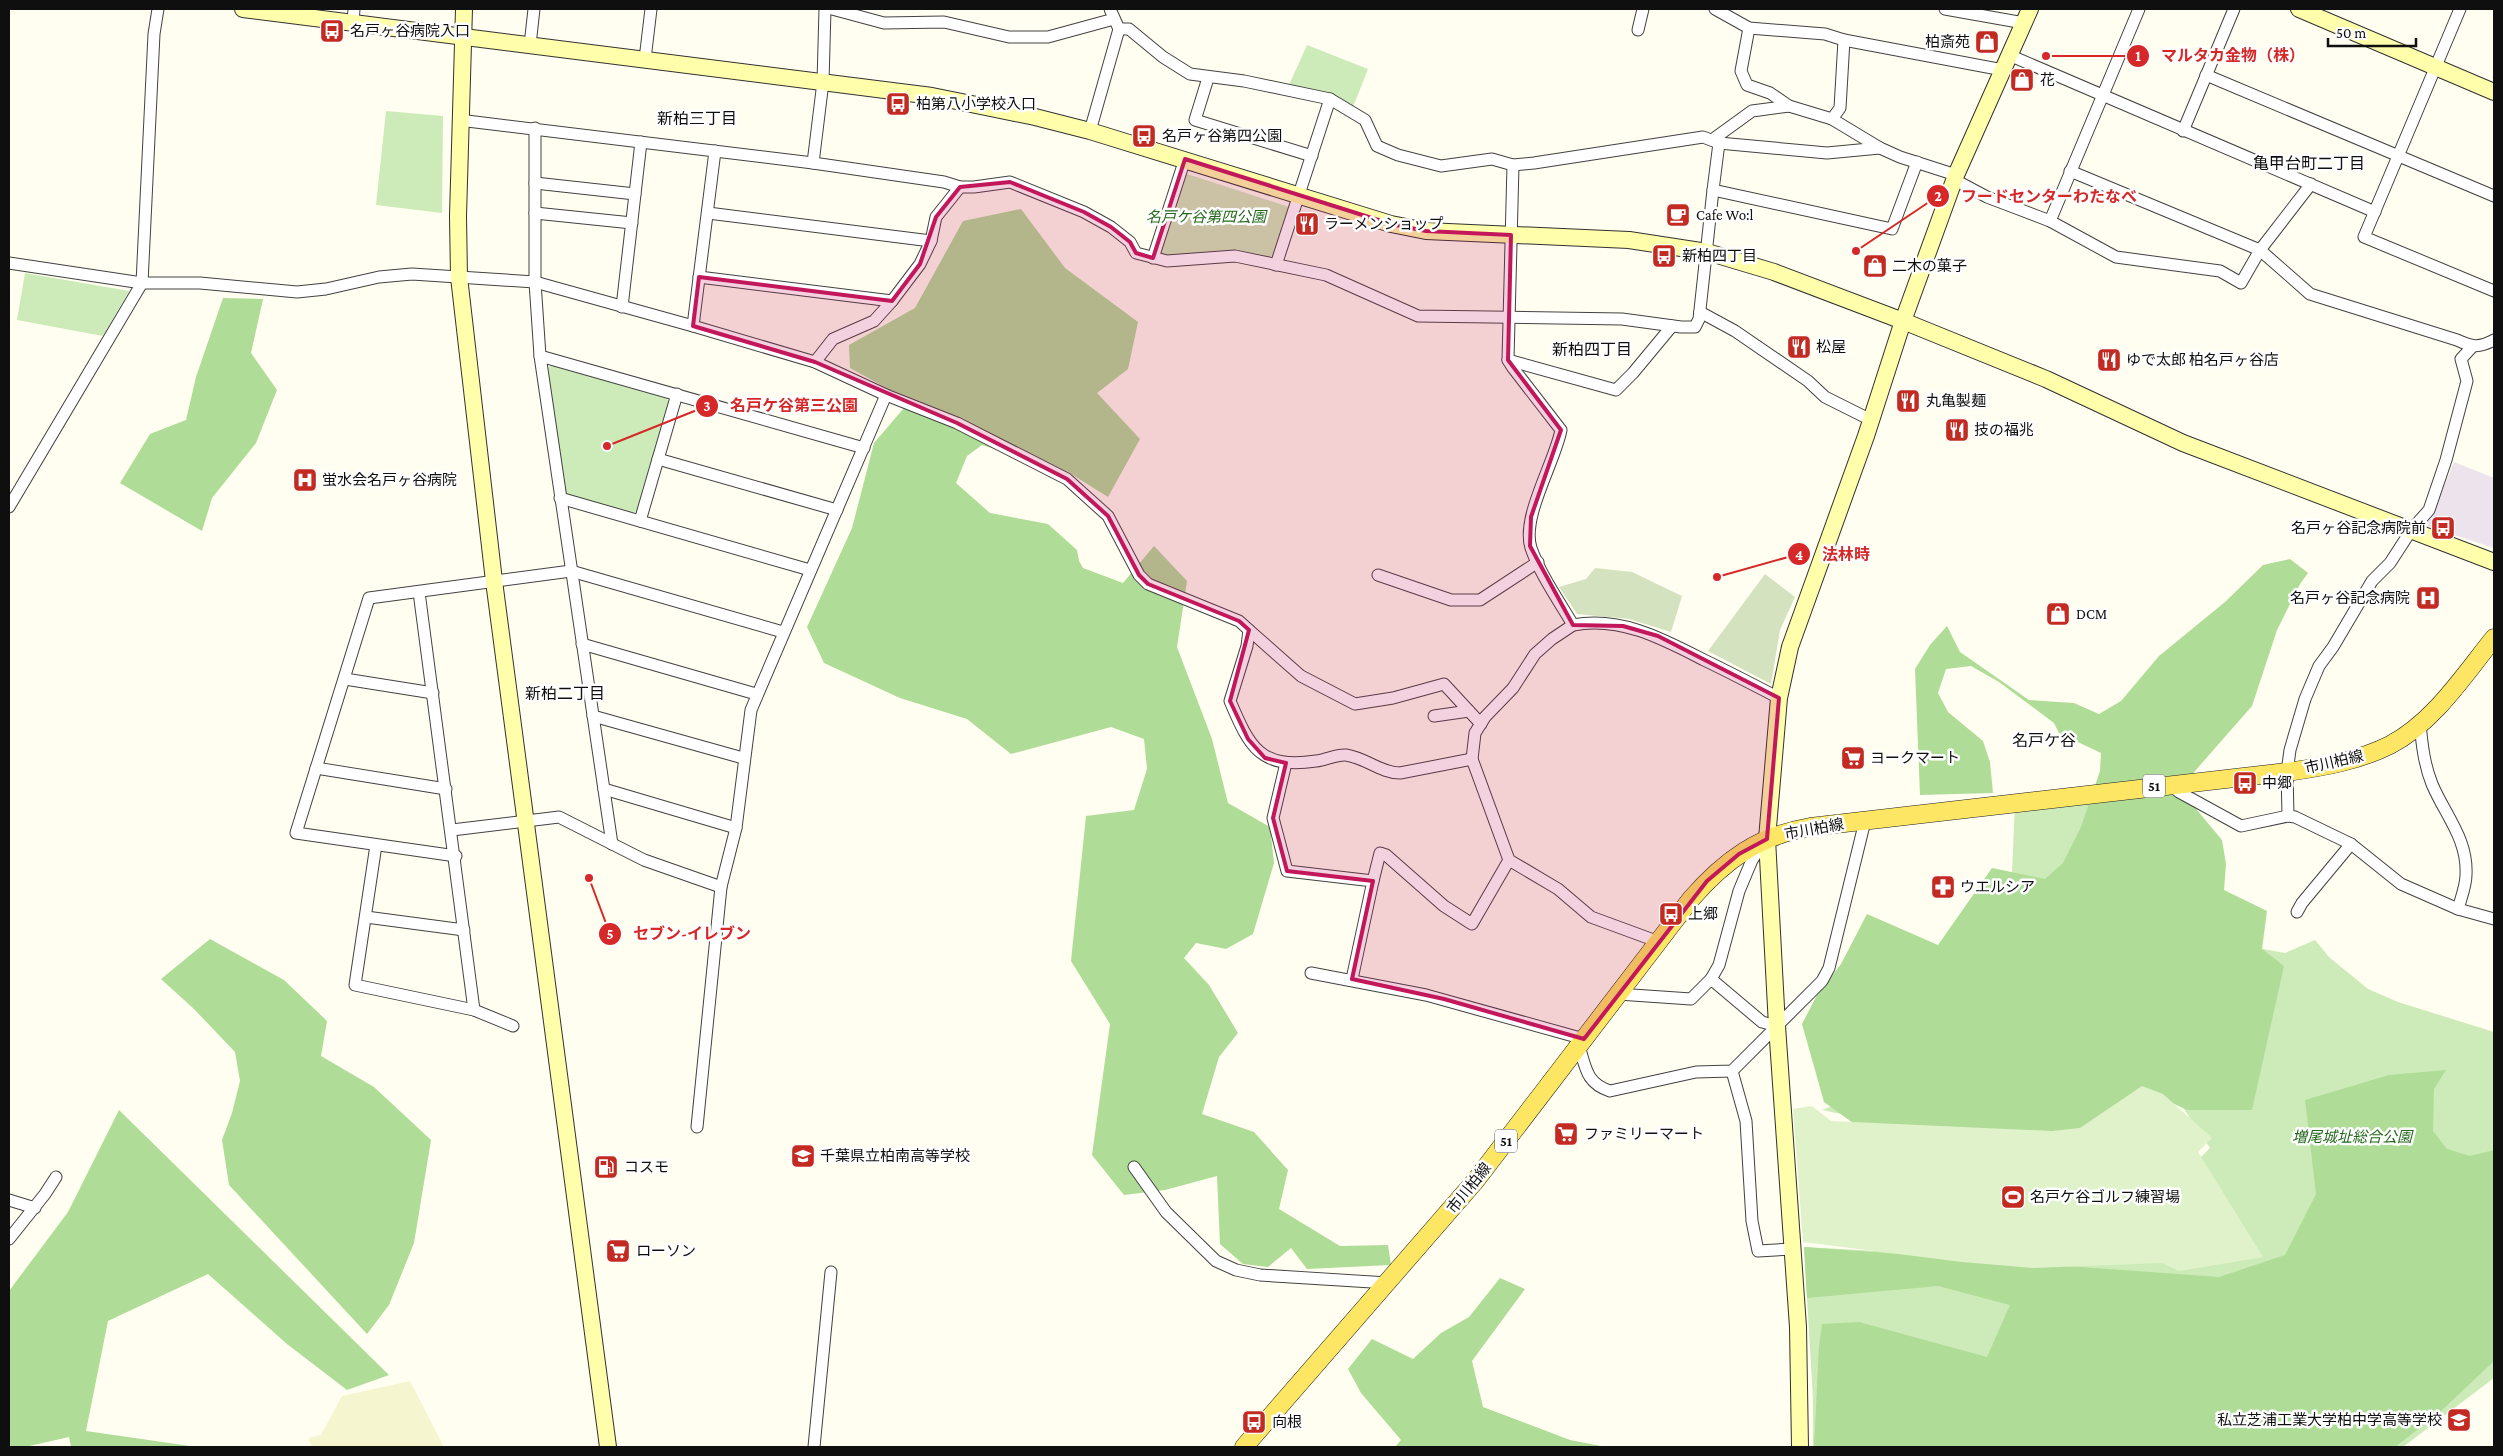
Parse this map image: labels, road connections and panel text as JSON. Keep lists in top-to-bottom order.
{
  "streets": {
    "main road": ["市川柏線", "51"]
  },
  "districts": [
    "新柏三丁目",
    "亀甲台町二丁目",
    "新柏四丁目",
    "新柏二丁目",
    "名戸ケ谷"
  ],
  "parks": ["名戸ケ谷第四公園", "増尾城址総合公園"],
  "places": {
    "bus stop": [
      "名戸ヶ谷病院入口",
      "柏第八小学校入口",
      "名戸ヶ谷第四公園",
      "新柏四丁目",
      "名戸ヶ谷記念病院前",
      "中郷",
      "上郷",
      "向根"
    ],
    "shop": [
      "柏斎苑",
      "花",
      "二木の菓子",
      "DCM"
    ],
    "other": [
      "マルタカ金物（株）",
      "フードセンターわたなべ",
      "名戸ケ谷第三公園",
      "法林時",
      "セブン-イレブン"
    ],
    "cafe": ["Cafe Wo:l"],
    "restaurant": [
      "ラーメンショップ",
      "松屋",
      "ゆで太郎 柏名戸ヶ谷店",
      "丸亀製麺",
      "技の福兆"
    ],
    "hospital": ["蛍水会名戸ヶ谷病院", "名戸ヶ谷記念病院"],
    "supermarket": ["ヨークマート", "ファミリーマート", "ローソン"],
    "pharmacy": ["ウエルシア"],
    "school or university": ["千葉県立柏南高等学校", "私立芝浦工業大学柏中学高等学校"],
    "fuel station": ["コスモ"],
    "sports": ["名戸ケ谷ゴルフ練習場"]
  },
  "scale_bar": "50 m"
}
